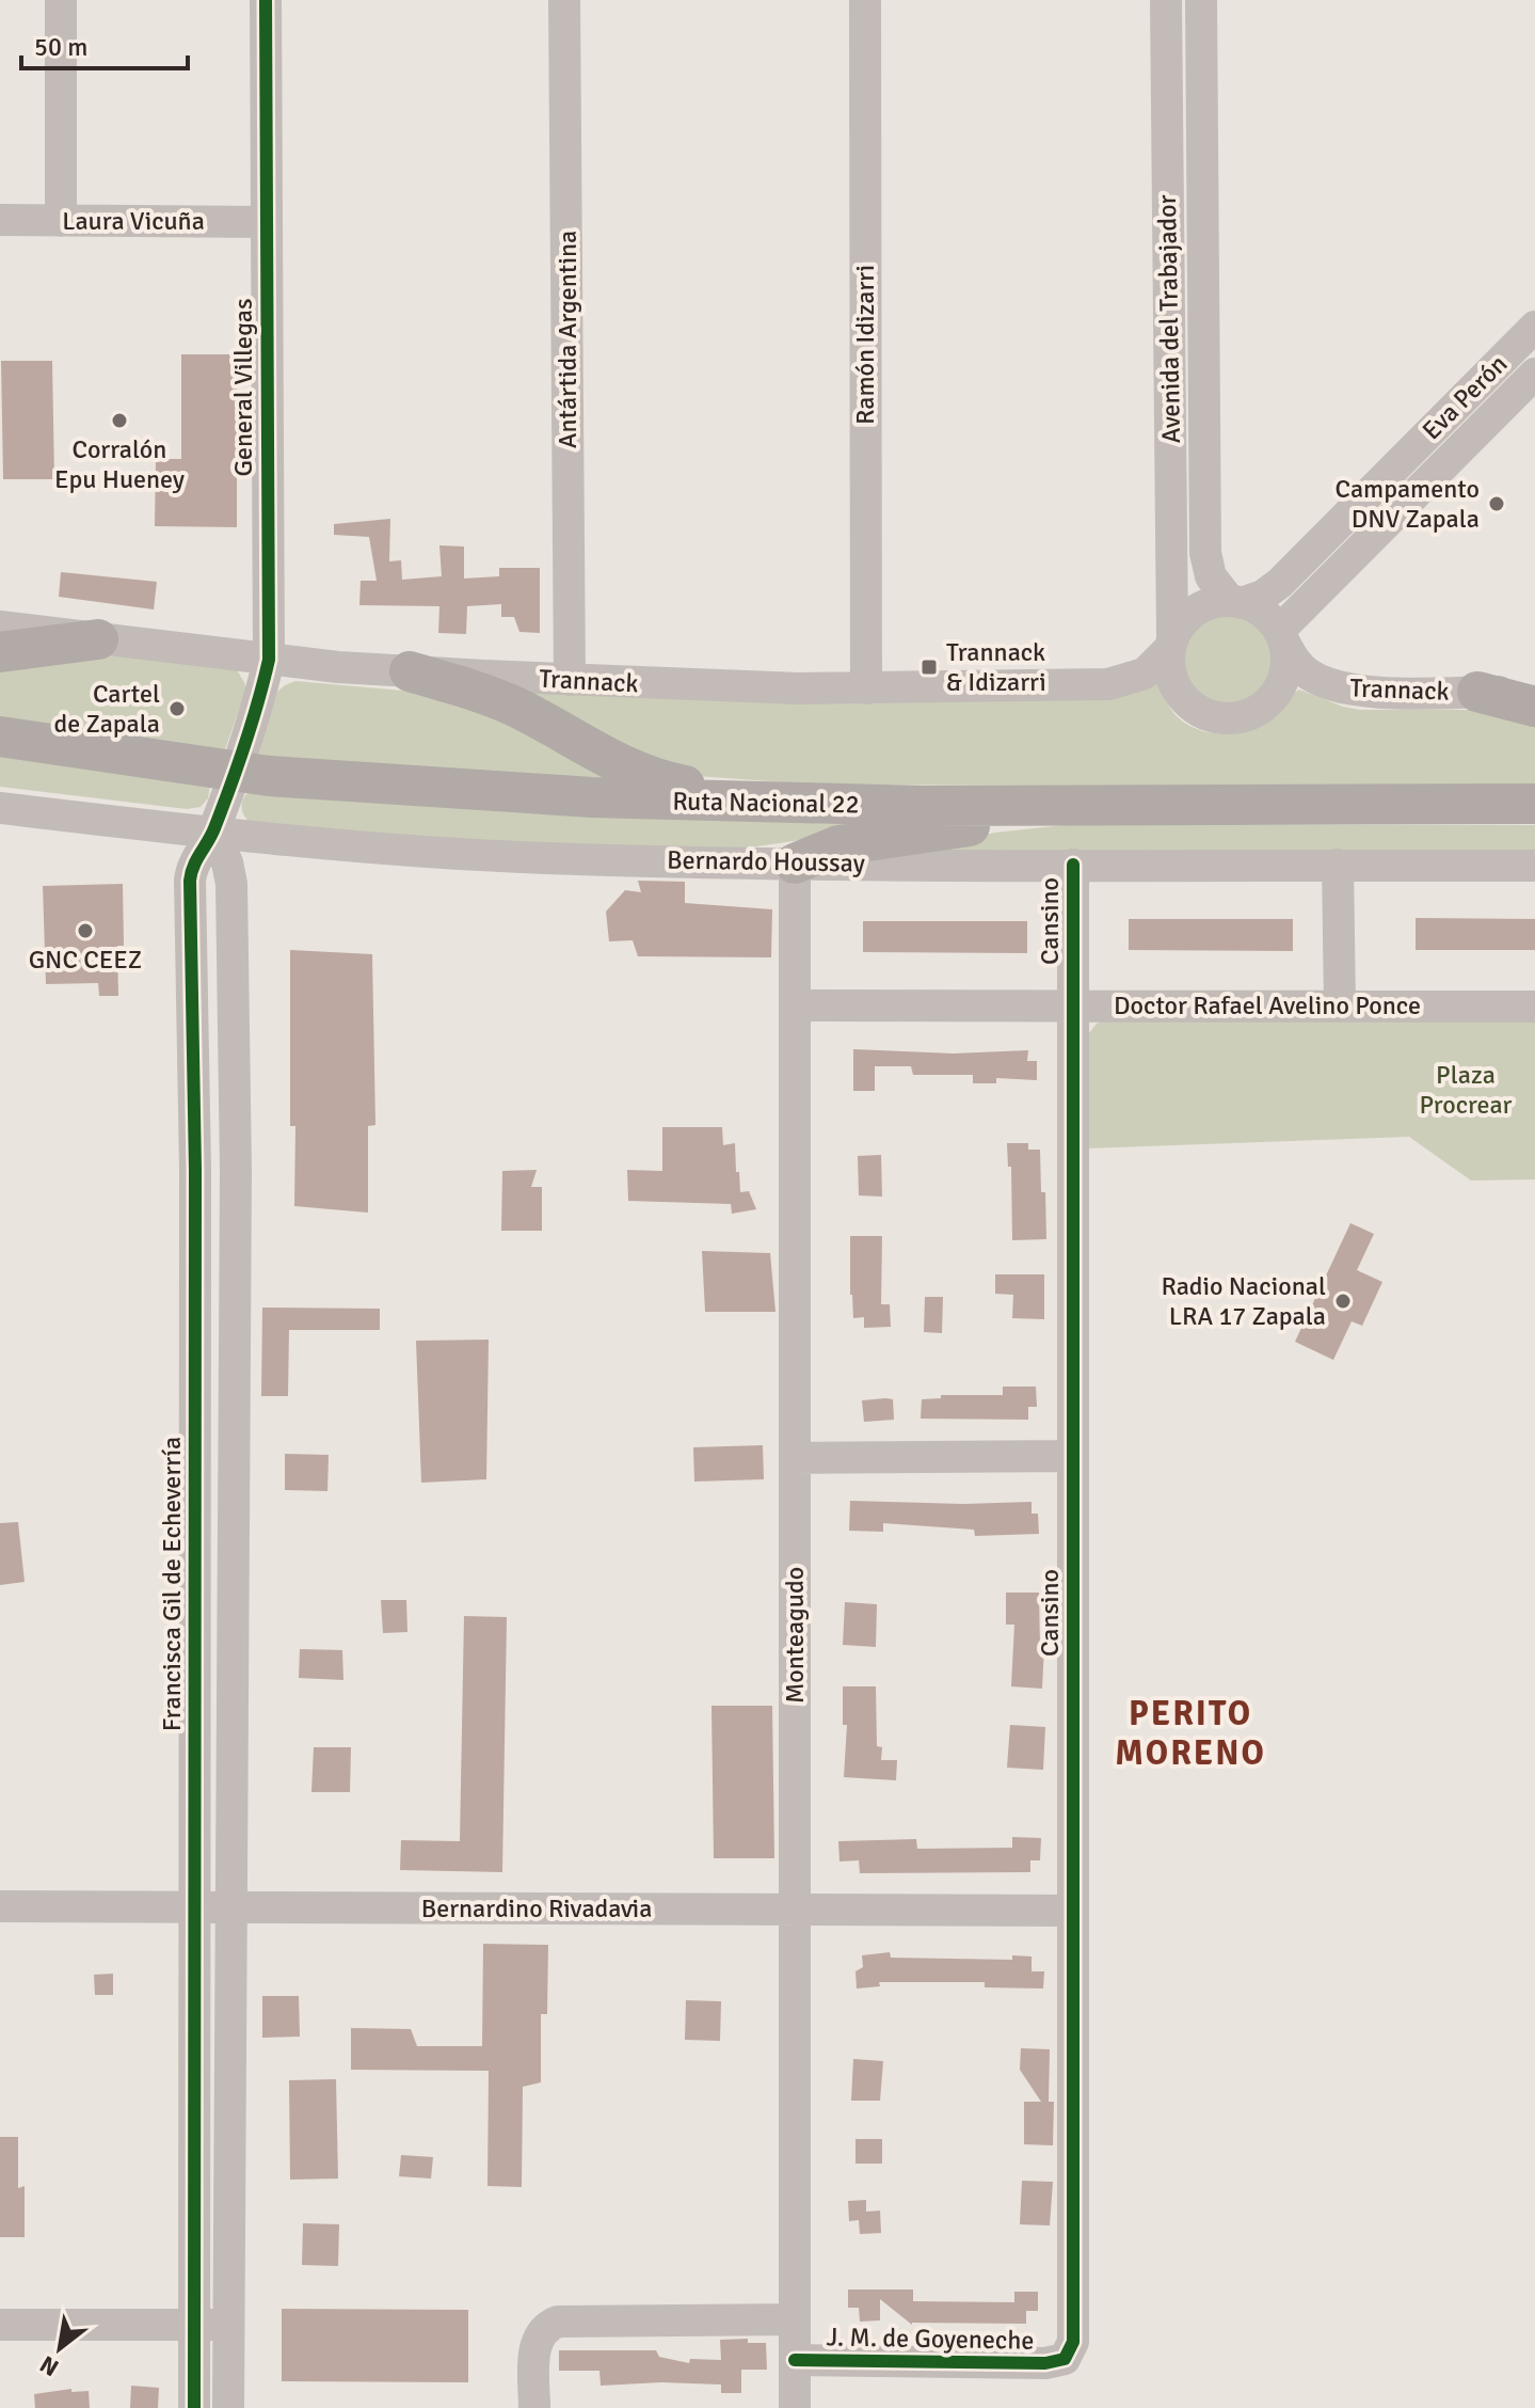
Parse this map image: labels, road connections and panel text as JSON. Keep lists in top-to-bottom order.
{
  "streets": {
    "main road": ["Ruta Nacional 22"],
    "street": [
      "Laura Vicuña",
      "Avenida del Trabajador",
      "Antártida Argentina",
      "Ramón Idizarri",
      "General Villegas",
      "Eva Perón",
      "Trannack",
      "Bernardo Houssay",
      "Cansino",
      "Doctor Rafael Avelino Ponce",
      "Francisca Gil de Echeverría",
      "Monteagudo",
      "Bernardino Rivadavia",
      "J. M. de Goyeneche"
    ]
  },
  "crossings": [
    ["Laura Vicuña", "General Villegas"],
    ["Avenida del Trabajador", "Eva Perón"],
    ["Avenida del Trabajador", "Trannack"],
    ["Antártida Argentina", "Trannack"],
    ["Ramón Idizarri", "Trannack"],
    ["General Villegas", "Trannack"],
    ["General Villegas", "Ruta Nacional 22"],
    ["General Villegas", "Francisca Gil de Echeverría"],
    ["Eva Perón", "Trannack"],
    ["Ruta Nacional 22", "Francisca Gil de Echeverría"],
    ["Bernardo Houssay", "Cansino"],
    ["Bernardo Houssay", "Francisca Gil de Echeverría"],
    ["Bernardo Houssay", "Monteagudo"],
    ["Cansino", "Doctor Rafael Avelino Ponce"],
    ["Cansino", "Bernardino Rivadavia"],
    ["Cansino", "J. M. de Goyeneche"],
    ["Doctor Rafael Avelino Ponce", "Monteagudo"],
    ["Francisca Gil de Echeverría", "Bernardino Rivadavia"],
    ["Monteagudo", "Bernardino Rivadavia"],
    ["Monteagudo", "J. M. de Goyeneche"]
  ],
  "districts": ["PERITO MORENO"],
  "parks": ["Plaza Procrear"],
  "places": {
    "other": [
      "Corralón Epu Hueney",
      "Campamento DNV Zapala",
      "Cartel de Zapala",
      "GNC CEEZ",
      "Radio Nacional LRA 17 Zapala"
    ],
    "transit": ["Trannack & Idizarri"]
  },
  "scale_bar": "50 m",
  "north": "bottom left"
}
